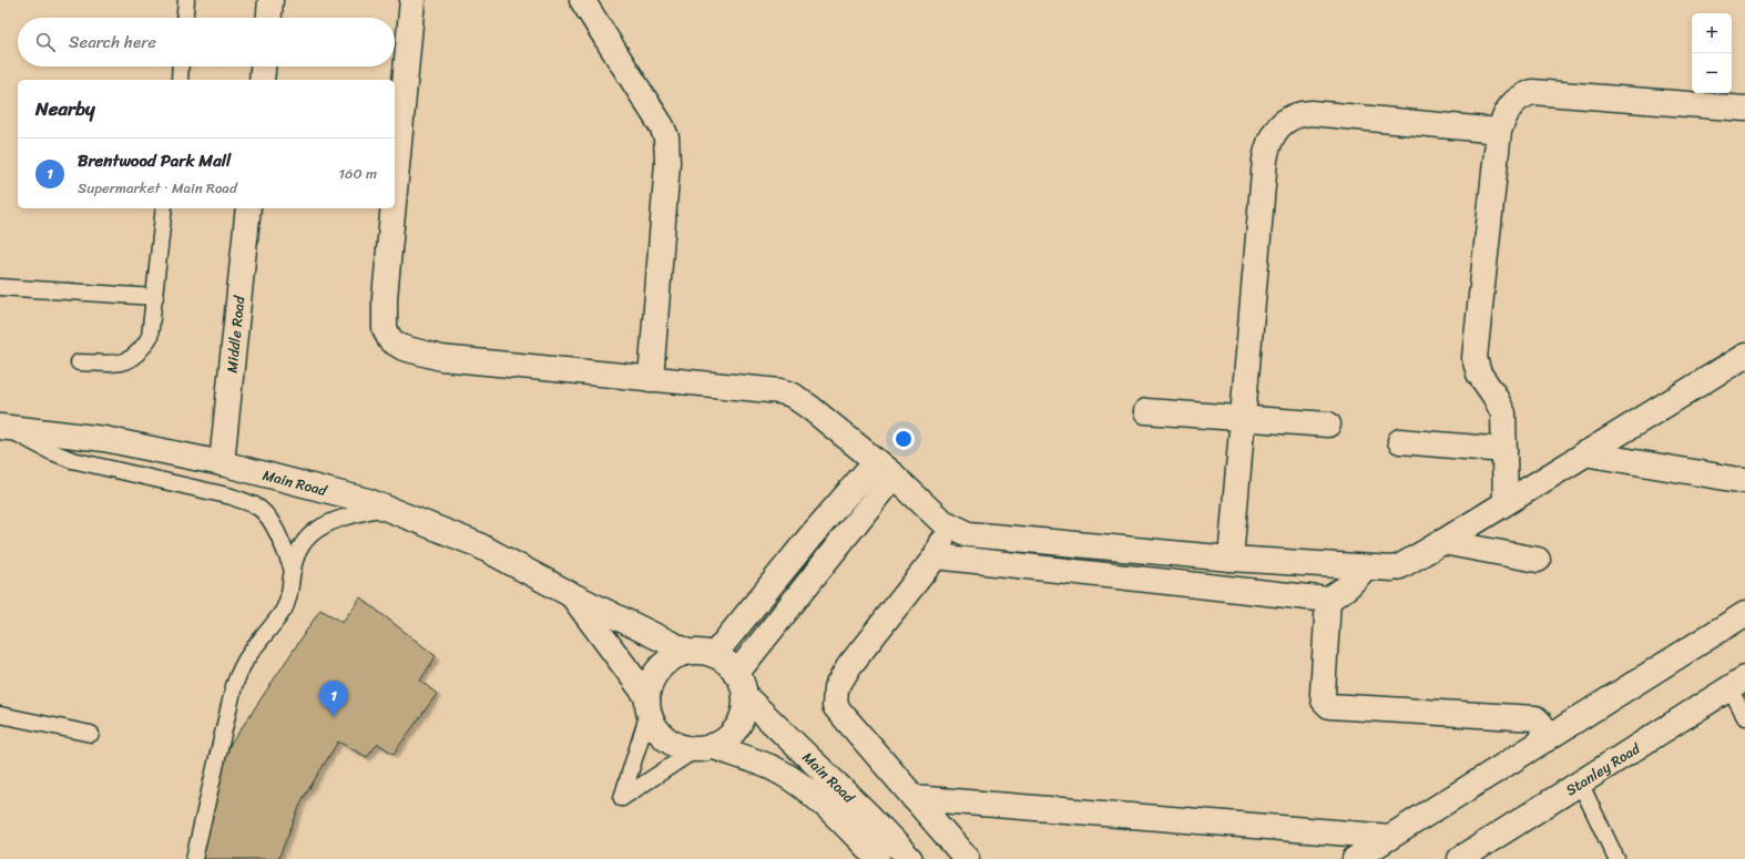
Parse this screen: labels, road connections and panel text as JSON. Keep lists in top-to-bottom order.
{
  "streets": {
    "street": ["Middle Road", "Main Road", "Stanley Road"]
  },
  "crossings": [
    ["Middle Road", "Main Road"]
  ],
  "page": {
    "map_buttons": ["+", "−"],
    "search": "Search here",
    "heading": "Nearby",
    "list": [
      {
        "mark": "1",
        "name": "Brentwood Park Mall",
        "note": "Supermarket · Main Road",
        "value": "160 m"
      }
    ],
    "pins": "1"
  }
}
